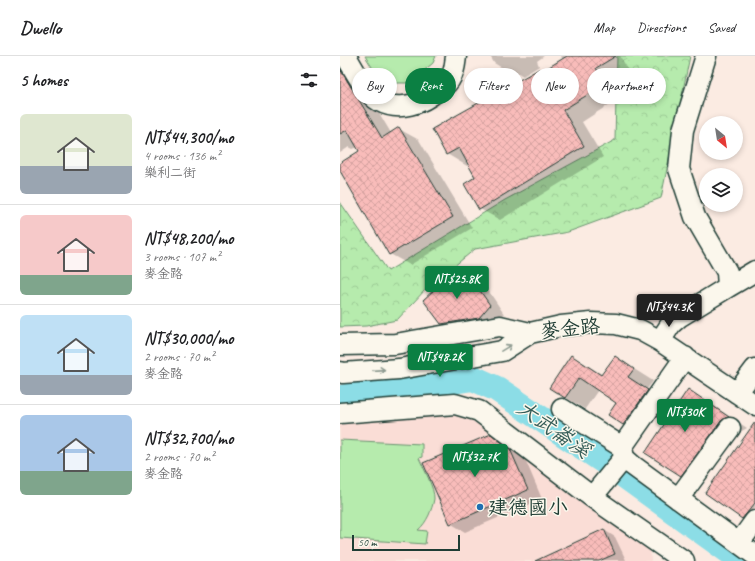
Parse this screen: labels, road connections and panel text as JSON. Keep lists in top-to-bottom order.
{
  "streets": {
    "street": ["麥金路"]
  },
  "water": ["大武崙溪"],
  "places": ["建德國小"],
  "scale_bar": "50 m",
  "north": "bottom right",
  "page": {
    "header": "Dwello",
    "nav": ["Map", "Directions", "Saved"],
    "heading": "5 homes",
    "chip": [
      "Buy",
      "Rent",
      "Filters",
      "New",
      "Apartment"
    ],
    "list": [
      {
        "name": "NT$44,300/mo",
        "note": "4 rooms · 136 m² · 樂利二街"
      },
      {
        "name": "NT$48,200/mo",
        "note": "3 rooms · 107 m² · 麥金路"
      },
      {
        "name": "NT$30,000/mo",
        "note": "2 rooms · 70 m² · 麥金路"
      },
      {
        "name": "NT$32,700/mo",
        "note": "2 rooms · 70 m² · 麥金路"
      }
    ],
    "price": [
      "NT$25.8K",
      "NT$44.3K",
      "NT$48.2K",
      "NT$30K",
      "NT$32.7K"
    ],
    "scale": "50 m"
  }
}
